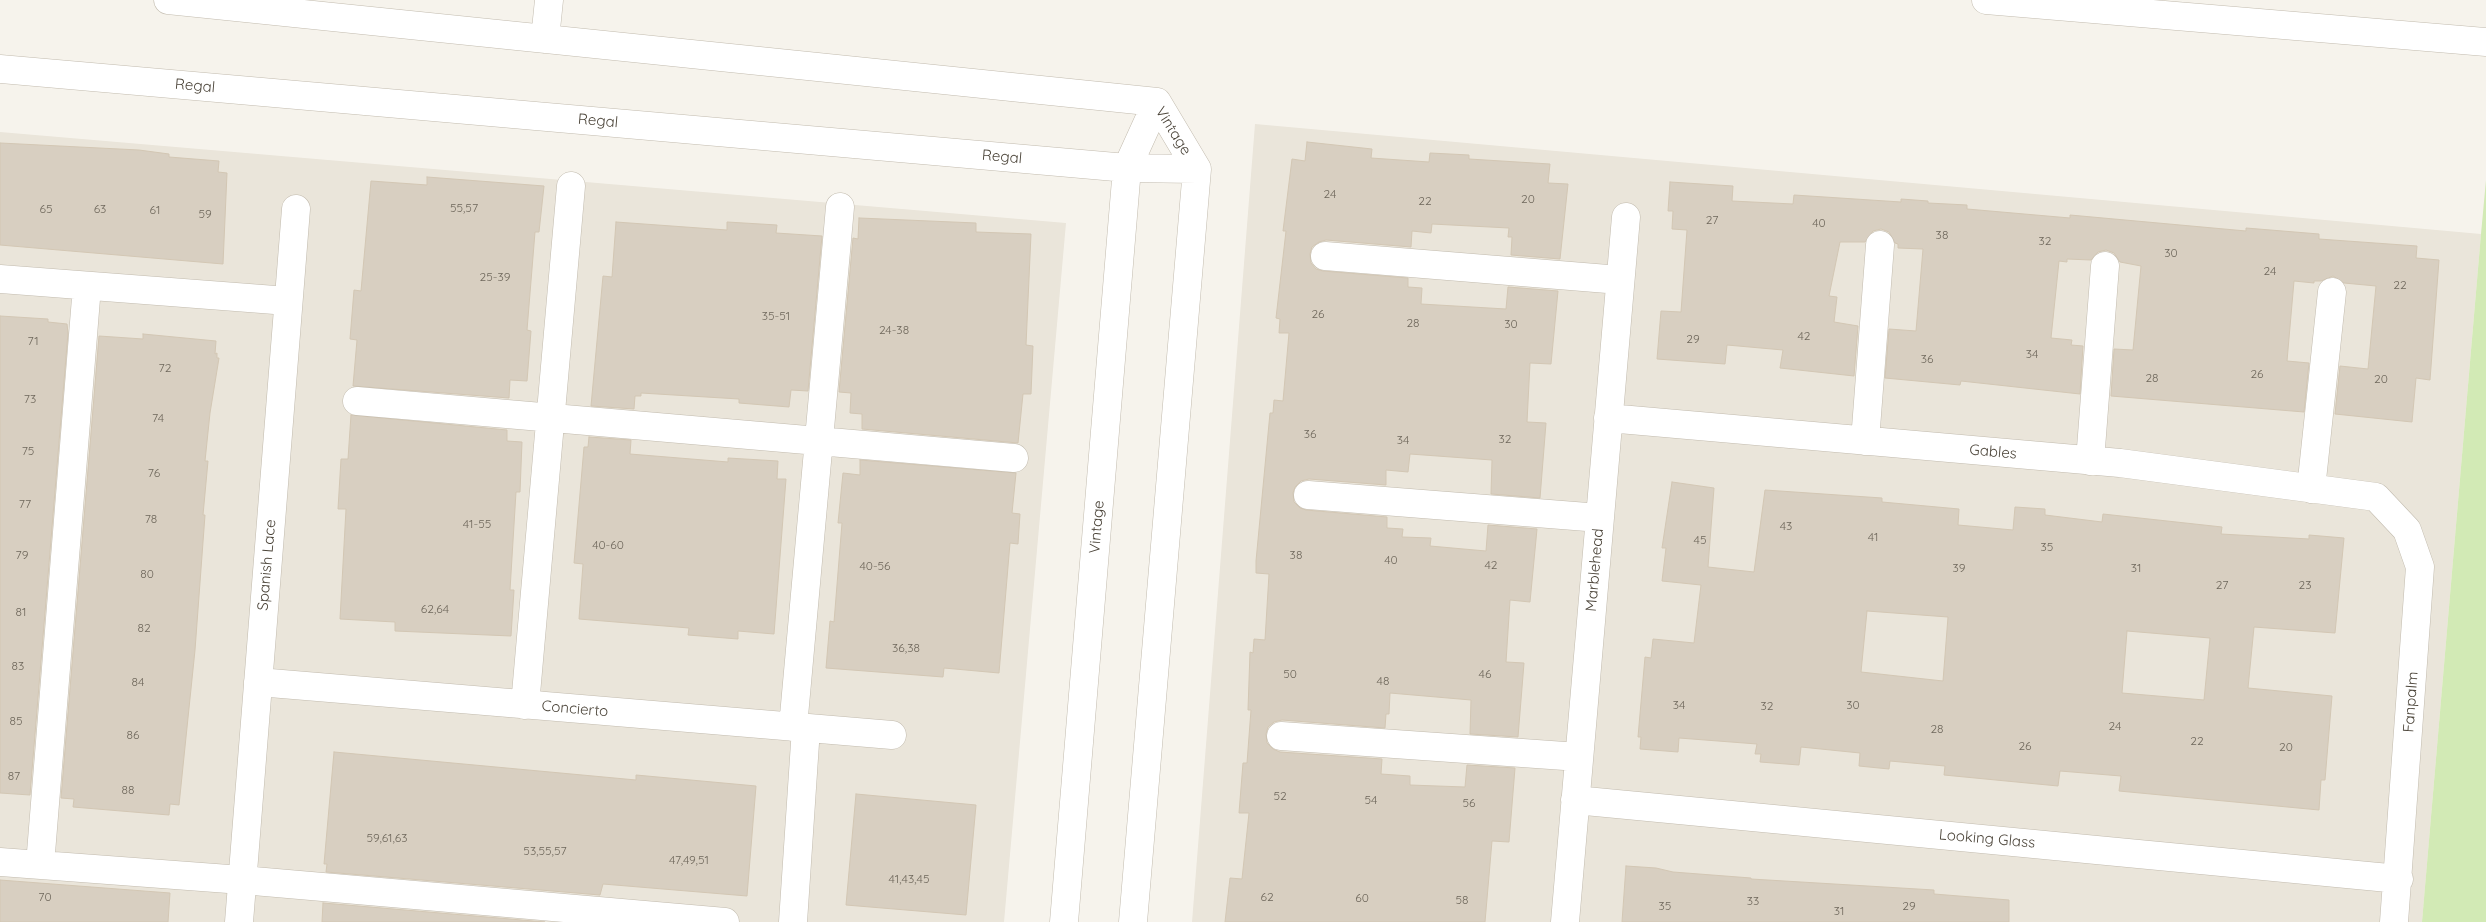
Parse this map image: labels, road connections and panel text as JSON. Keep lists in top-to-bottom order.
{
  "streets": {
    "street": [
      "Regal",
      "Vintage",
      "Gables",
      "Spanish Lace",
      "Marblehead",
      "Fanpalm",
      "Concierto",
      "Looking Glass"
    ]
  },
  "crossings": [
    ["Regal", "Vintage"],
    ["Gables", "Marblehead"],
    ["Gables", "Fanpalm"],
    ["Spanish Lace", "Concierto"],
    ["Marblehead", "Looking Glass"],
    ["Fanpalm", "Looking Glass"]
  ],
  "house_numbers": [
    "24",
    "20",
    "22",
    "55,57",
    "65",
    "63",
    "61",
    "59",
    "27",
    "40",
    "38",
    "32",
    "30",
    "24",
    "25-39",
    "22",
    "26",
    "35-51",
    "28",
    "30",
    "24-38",
    "42",
    "29",
    "71",
    "34",
    "36",
    "72",
    "26",
    "28",
    "20",
    "73",
    "74",
    "36",
    "32",
    "34",
    "75",
    "76",
    "77",
    "78",
    "41-55",
    "43",
    "41",
    "45",
    "40-60",
    "35",
    "79",
    "38",
    "40",
    "42",
    "40-56",
    "39",
    "31",
    "80",
    "27",
    "23",
    "62,64",
    "81",
    "82",
    "36,38",
    "83",
    "50",
    "46",
    "48",
    "84",
    "34",
    "30",
    "32",
    "85",
    "24",
    "28",
    "86",
    "22",
    "26",
    "20",
    "87",
    "88",
    "52",
    "54",
    "56",
    "59,61,63",
    "53,55,57",
    "47,49,51",
    "41,43,45",
    "70",
    "62",
    "60",
    "58",
    "33",
    "35",
    "29",
    "31"
  ]
}
